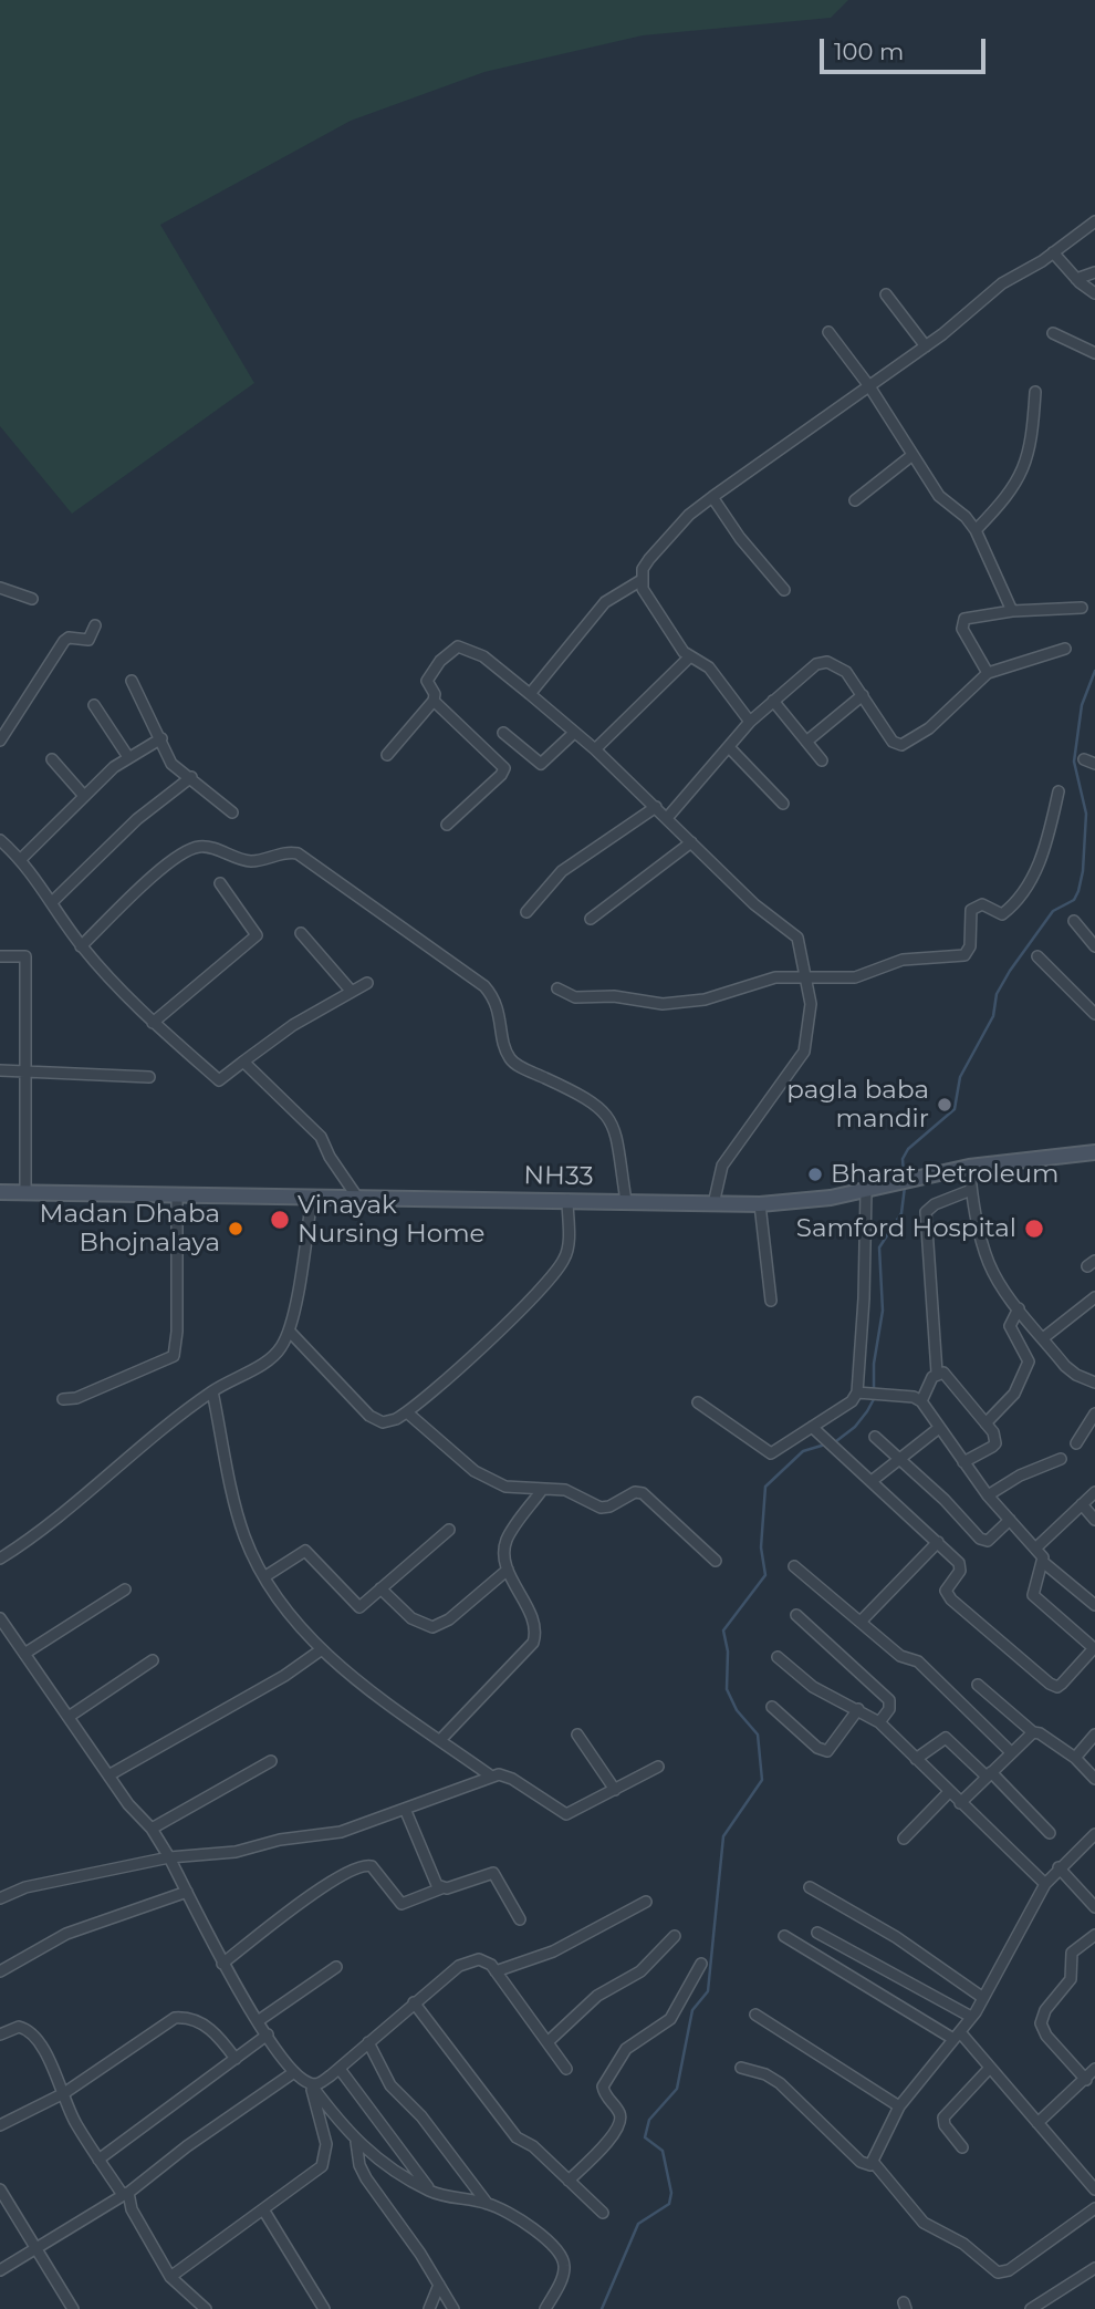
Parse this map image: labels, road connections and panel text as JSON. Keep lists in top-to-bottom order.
{
  "streets": {
    "main road": ["NH33"]
  },
  "places": [
    "pagla baba mandir",
    "Bharat Petroleum",
    "Vinayak Nursing Home",
    "Madan Dhaba Bhojnalaya",
    "Samford Hospital"
  ],
  "scale_bar": "100 m"
}
